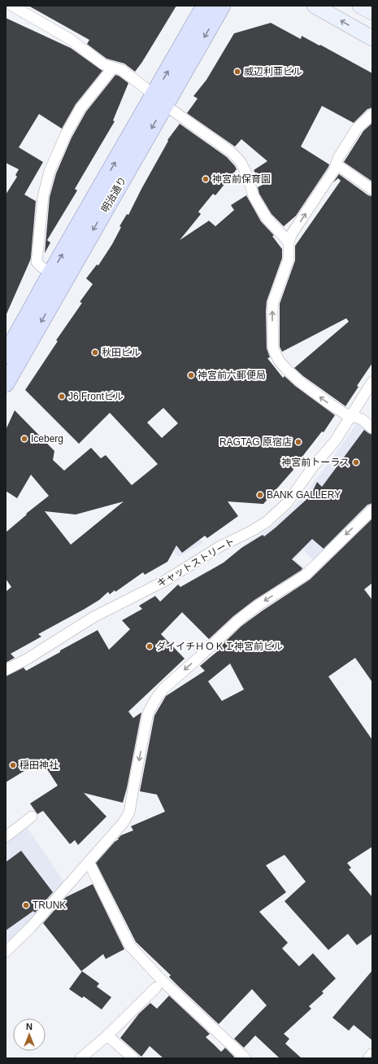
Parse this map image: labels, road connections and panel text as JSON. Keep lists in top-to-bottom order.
{
  "streets": {
    "main road": ["明治通り"],
    "street": ["キャットストリート"]
  },
  "places": [
    "威辺利亜ビル",
    "神宮前保育園",
    "秋田ビル",
    "神宮前六郵便局",
    "J6 Frontビル",
    "Iceberg",
    "RAGTAG 原宿店",
    "神宮前トーラス",
    "BANK GALLERY",
    "ダイイチＨＯＫＩ神宮前ビル",
    "穏田神社",
    "TRUNK"
  ],
  "north": "top"
}
